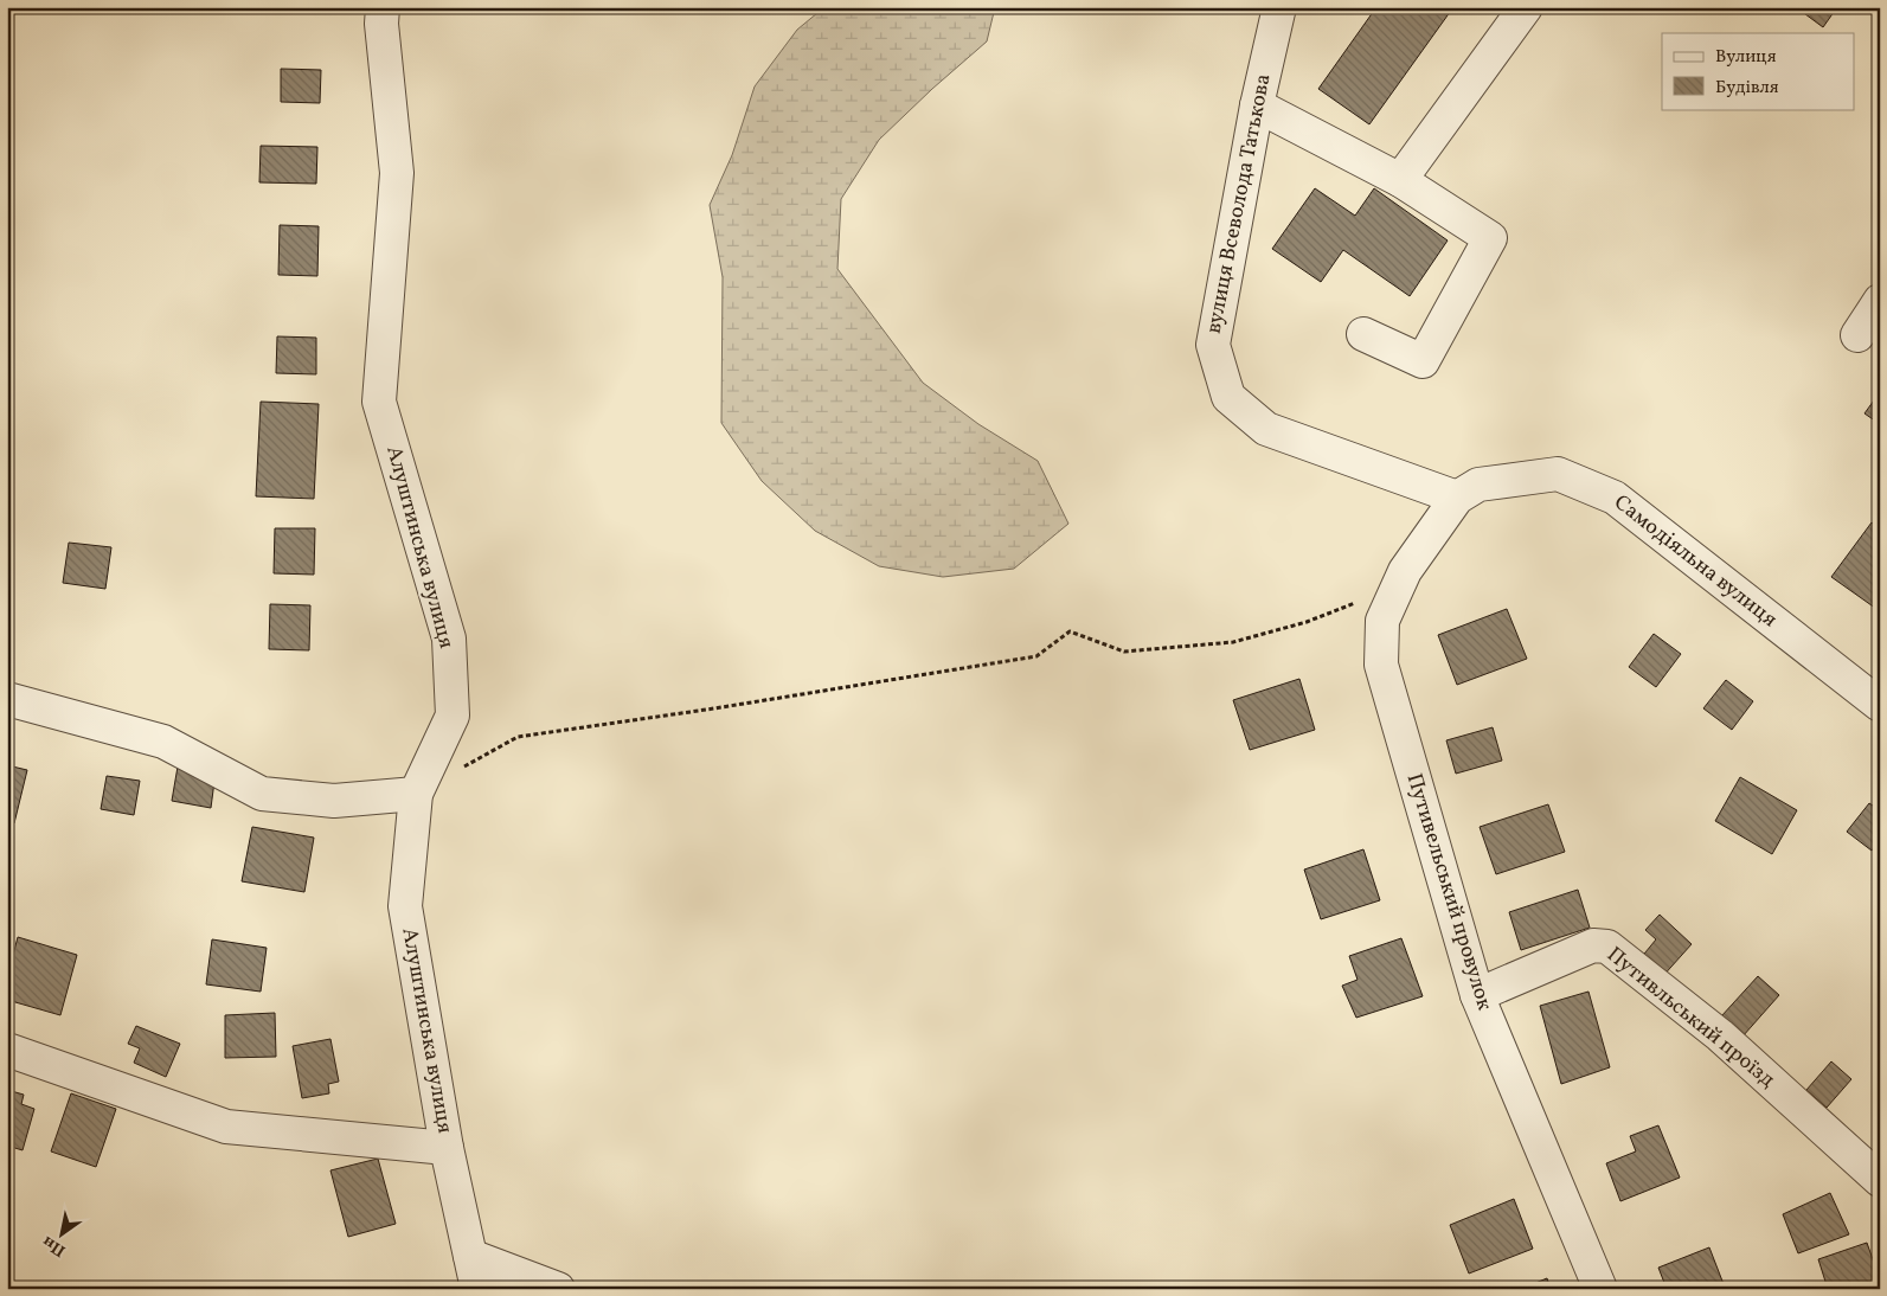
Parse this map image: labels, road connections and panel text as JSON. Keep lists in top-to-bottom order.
{
  "streets": {
    "street": [
      "вулиця Всеволода Татькова",
      "Алуштинська вулиця",
      "Самодіяльна вулиця",
      "Путивельський провулок",
      "Путивльський проїзд"
    ]
  },
  "crossings": [
    ["вулиця Всеволода Татькова", "Самодіяльна вулиця"],
    ["вулиця Всеволода Татькова", "Путивельський провулок"],
    ["Самодіяльна вулиця", "Путивельський провулок"],
    ["Путивельський провулок", "Путивльський проїзд"]
  ],
  "legend": ["Вулиця", "Будівля"],
  "north": "bottom left"
}
